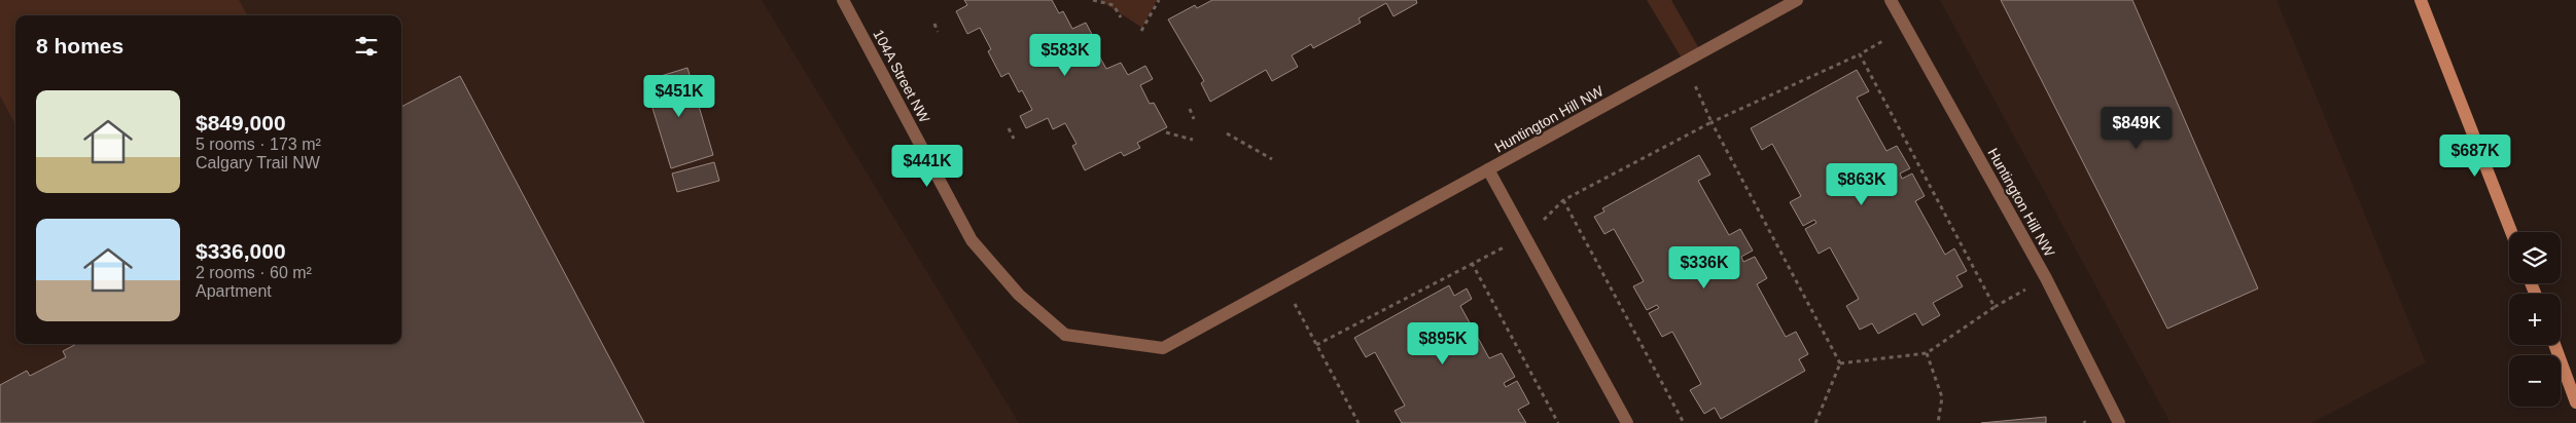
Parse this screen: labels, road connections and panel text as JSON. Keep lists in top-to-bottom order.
{
  "streets": {
    "street": ["104A Street NW", "Huntington Hill NW"]
  },
  "page": {
    "heading": "8 homes",
    "price": [
      "$583K",
      "$451K",
      "$849K",
      "$687K",
      "$441K",
      "$863K",
      "$336K",
      "$895K"
    ],
    "list": [
      {
        "name": "$849,000",
        "note": "5 rooms · 173 m² · Calgary Trail NW"
      },
      {
        "name": "$336,000",
        "note": "2 rooms · 60 m² · Apartment"
      }
    ],
    "map_buttons": ["+", "−"]
  }
}
